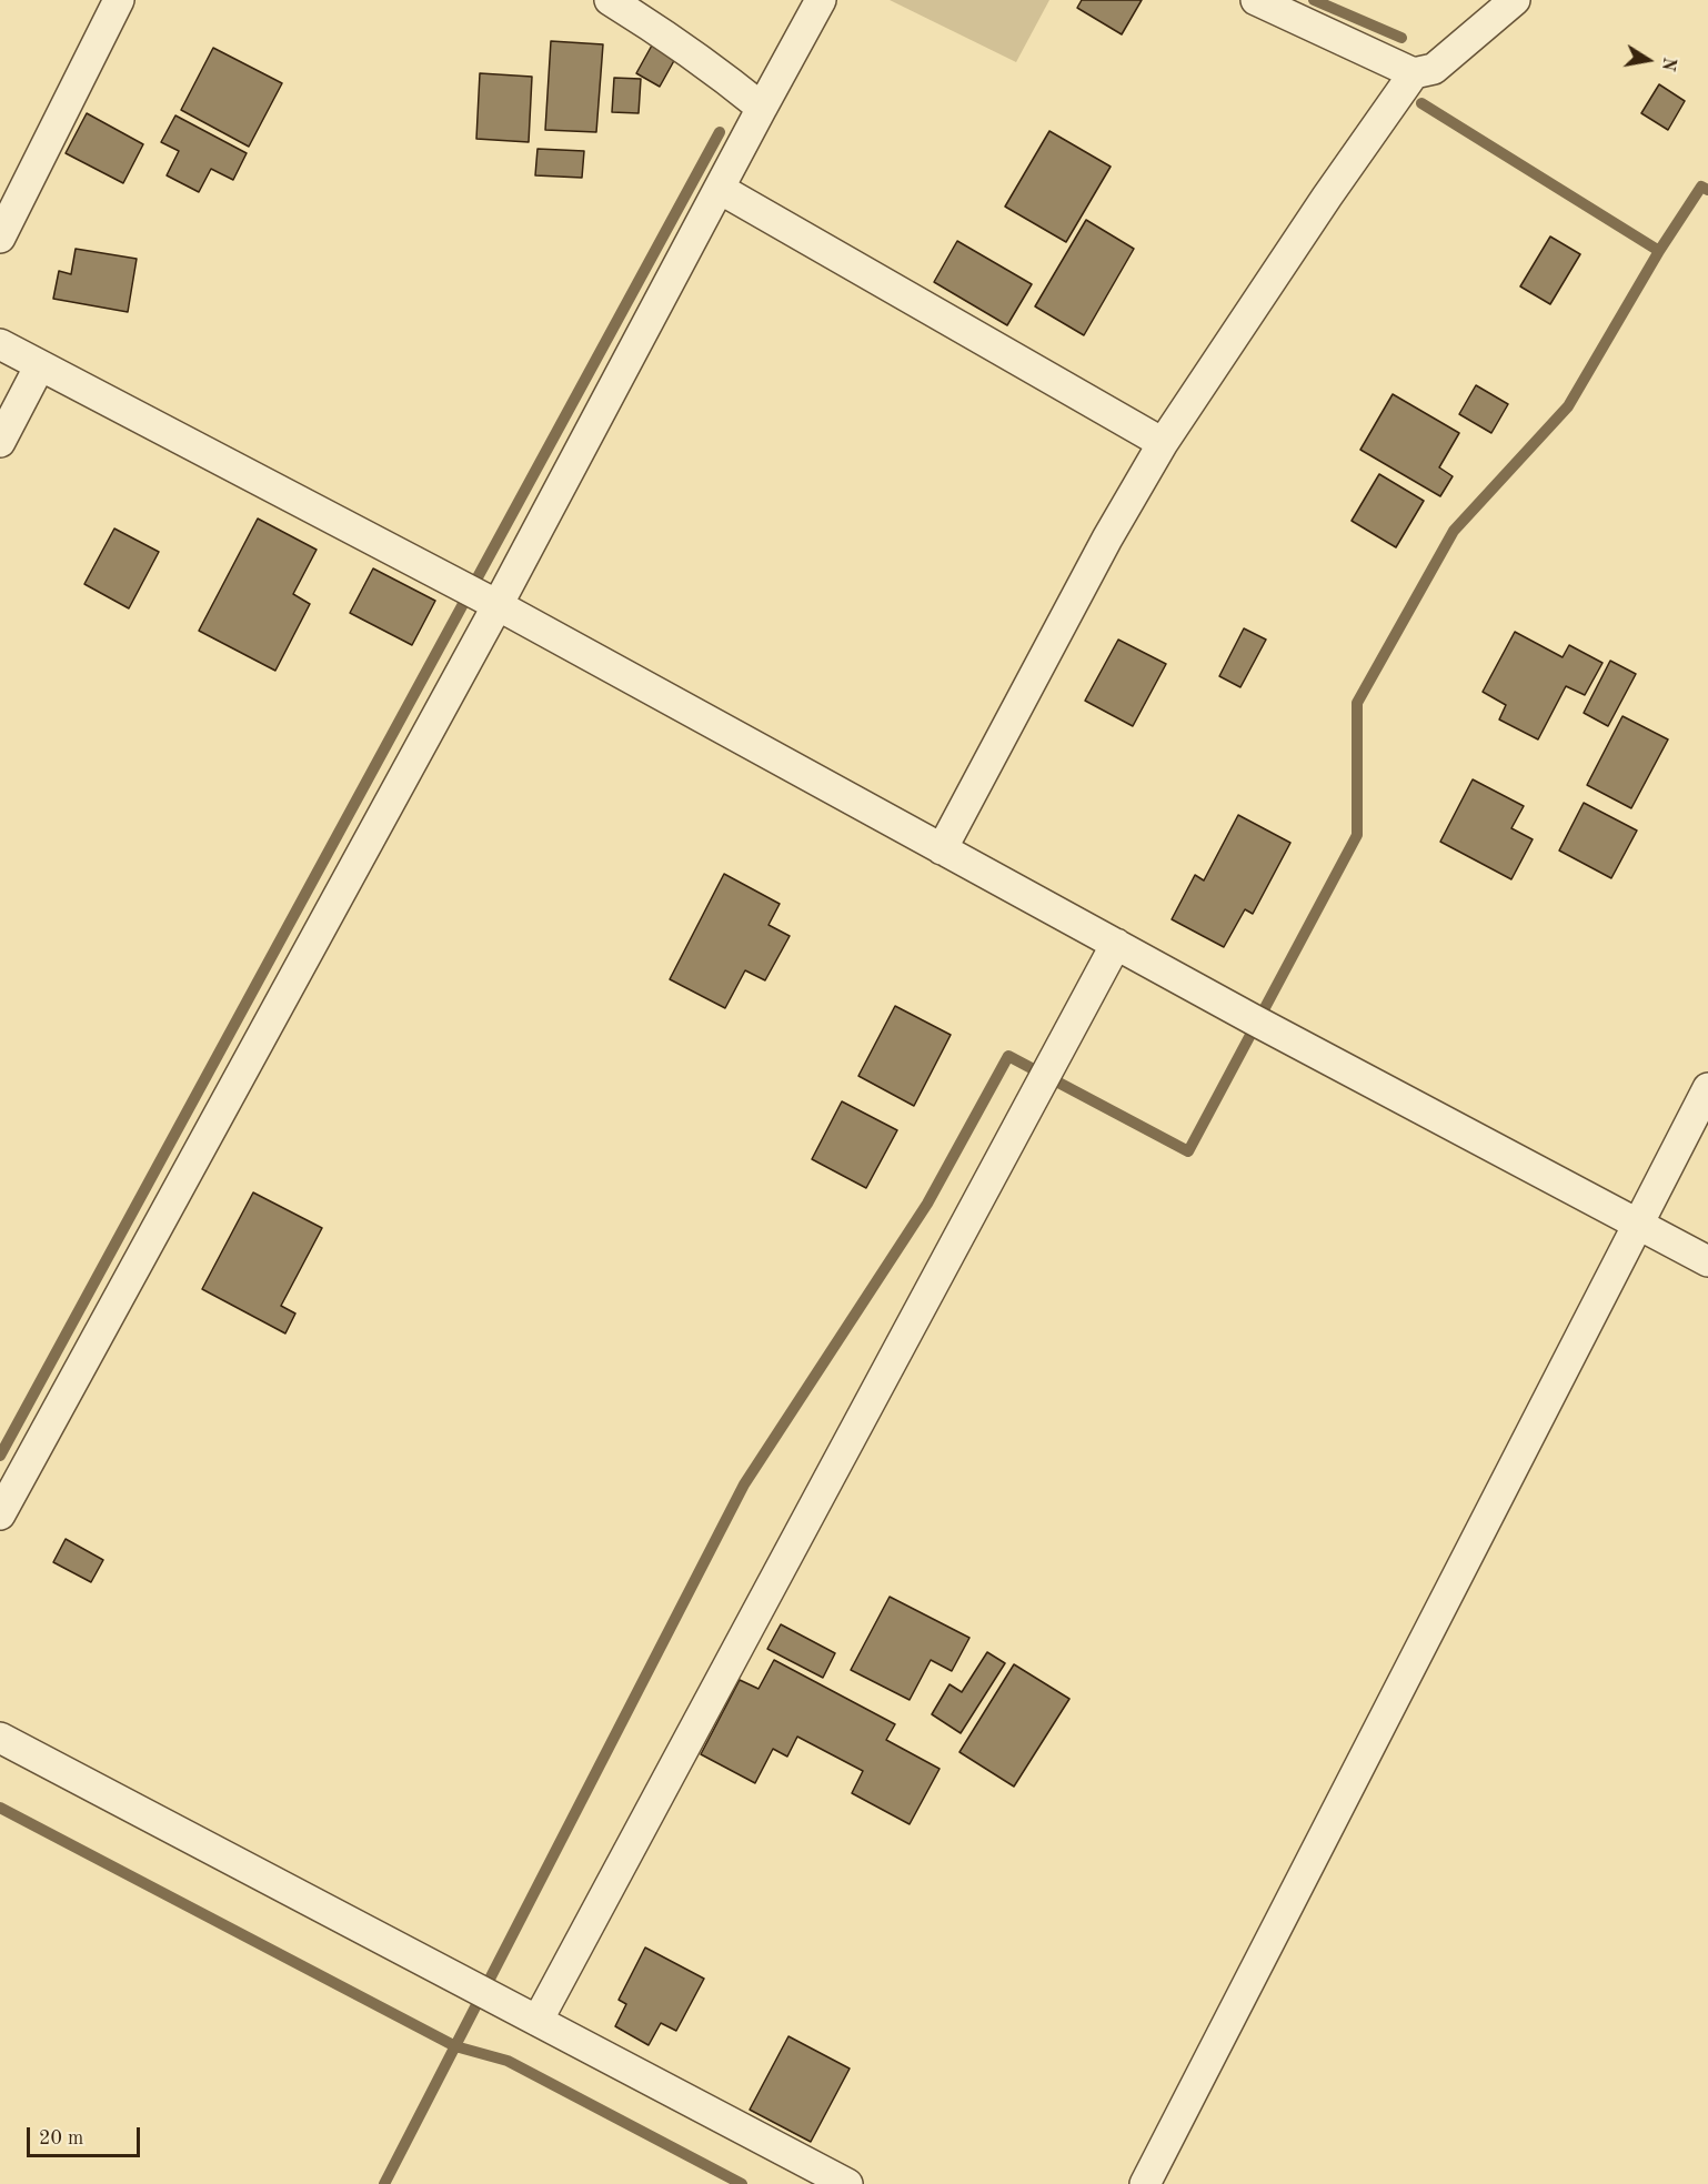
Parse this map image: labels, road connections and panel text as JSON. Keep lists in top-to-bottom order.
{
  "scale_bar": "20 m",
  "north": "right"
}
